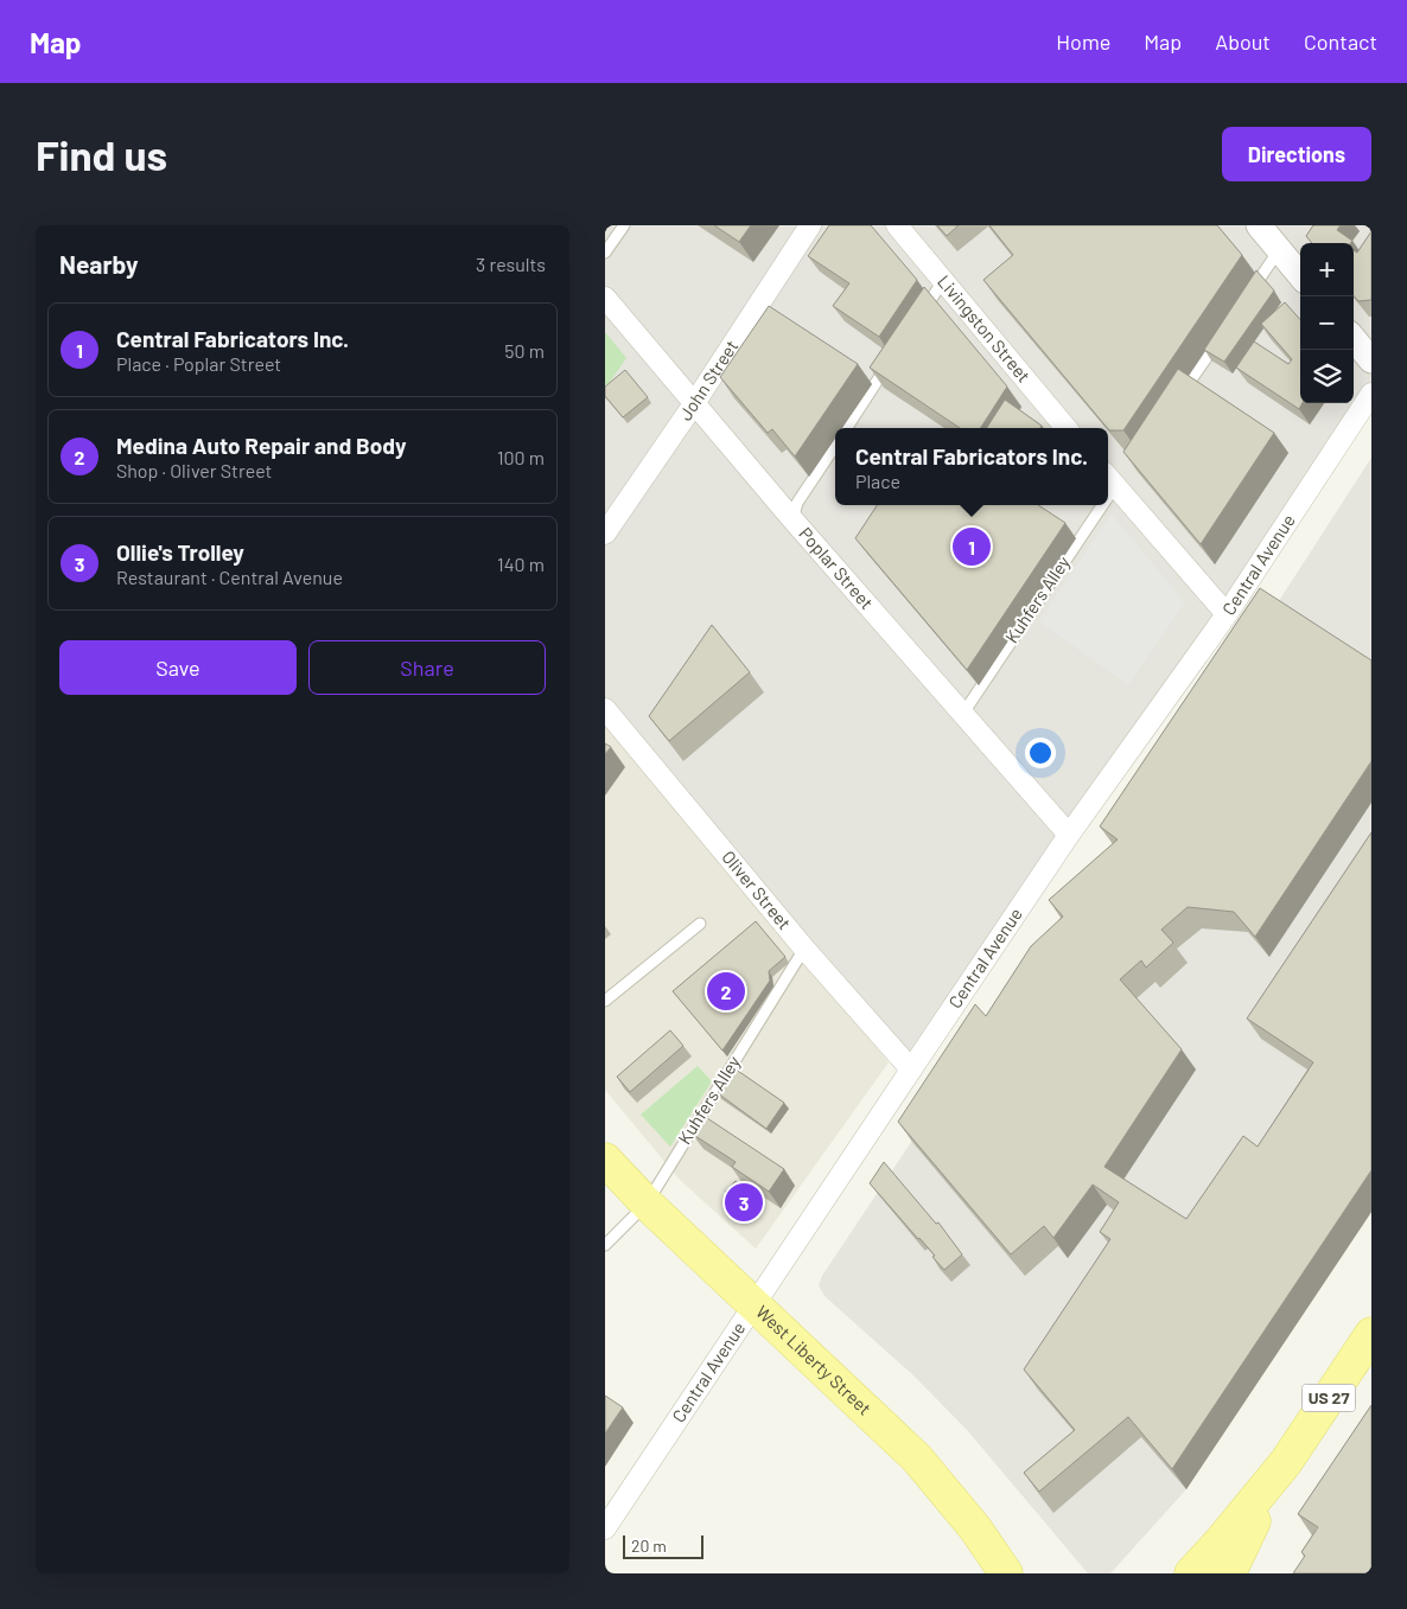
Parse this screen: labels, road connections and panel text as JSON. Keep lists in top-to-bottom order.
{
  "streets": {
    "main road": ["West Liberty Street", "US 27"],
    "street": [
      "Livingston Street",
      "John Street",
      "Central Avenue",
      "Poplar Street",
      "Oliver Street"
    ],
    "lane": ["Kuhfers Alley"]
  },
  "crossings": [
    ["John Street", "Poplar Street"],
    ["Central Avenue", "Poplar Street"],
    ["Central Avenue", "Oliver Street"],
    ["Central Avenue", "West Liberty Street"],
    ["Poplar Street", "Kuhfers Alley"],
    ["Kuhfers Alley", "Oliver Street"],
    ["Kuhfers Alley", "West Liberty Street"]
  ],
  "scale_bar": "20 m",
  "page": {
    "header": "Map",
    "nav": [
      "Home",
      "Map",
      "About",
      "Contact"
    ],
    "buttons": [
      "Directions",
      ["Save", "Share"]
    ],
    "title": "Find us",
    "heading": ["Nearby", "3 results"],
    "map_buttons": ["+", "−"],
    "list": [
      {
        "mark": "1",
        "name": "Central Fabricators Inc.",
        "note": "Place · Poplar Street",
        "value": "50 m"
      },
      {
        "mark": "2",
        "name": "Medina Auto Repair and Body",
        "note": "Shop · Oliver Street",
        "value": "100 m"
      },
      {
        "mark": "3",
        "name": "Ollie's Trolley",
        "note": "Restaurant · Central Avenue",
        "value": "140 m"
      }
    ],
    "popup": ["Central Fabricators Inc.", "Place"],
    "pins": ["1", "2", "3"],
    "scale": "20 m"
  }
}
